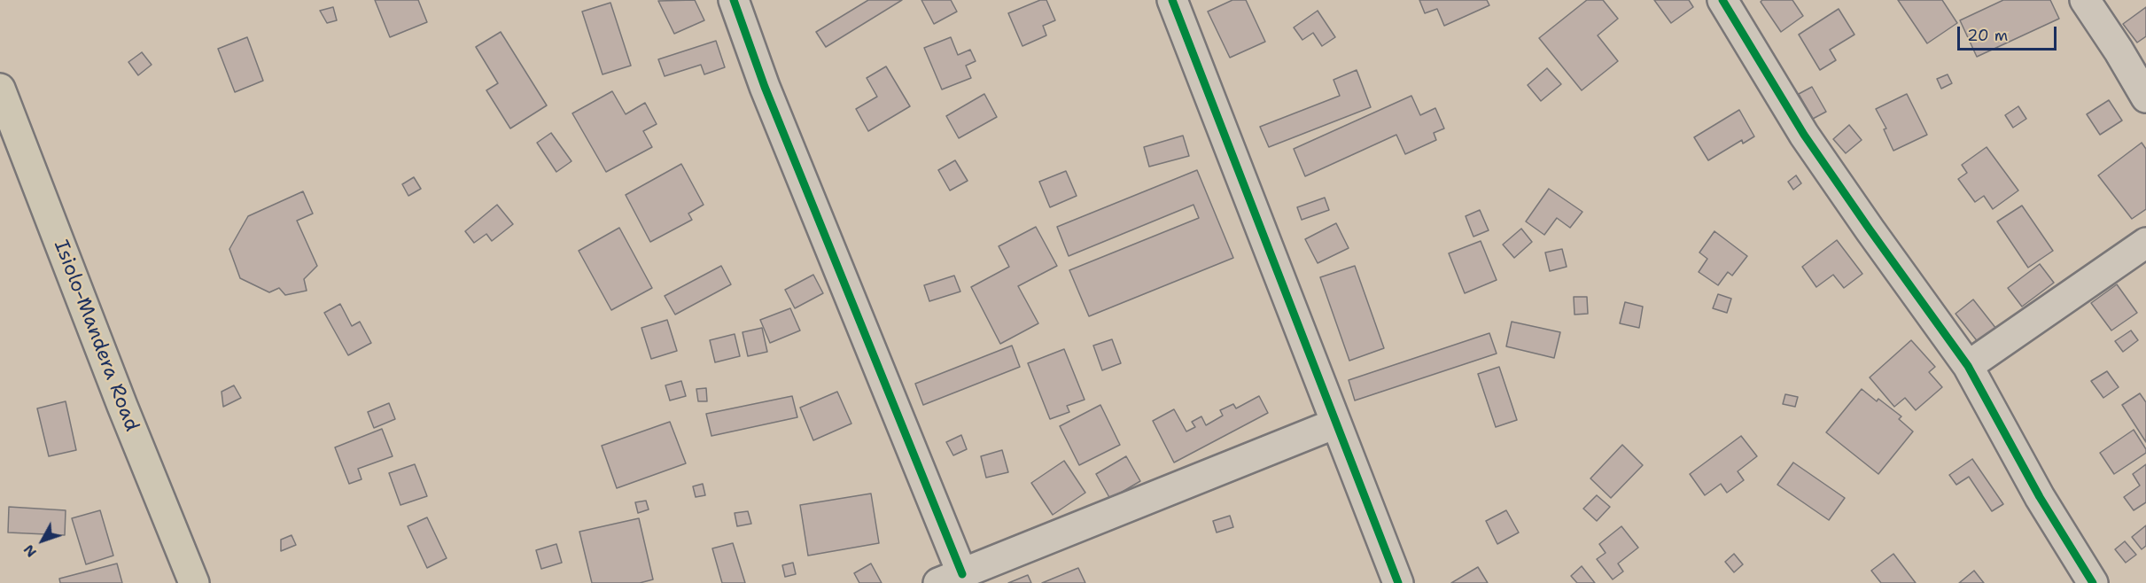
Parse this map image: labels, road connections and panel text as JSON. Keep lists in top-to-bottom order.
{
  "streets": {
    "highway": ["Isiolo-Mandera Road"]
  },
  "scale_bar": "20 m",
  "north": "bottom left"
}
